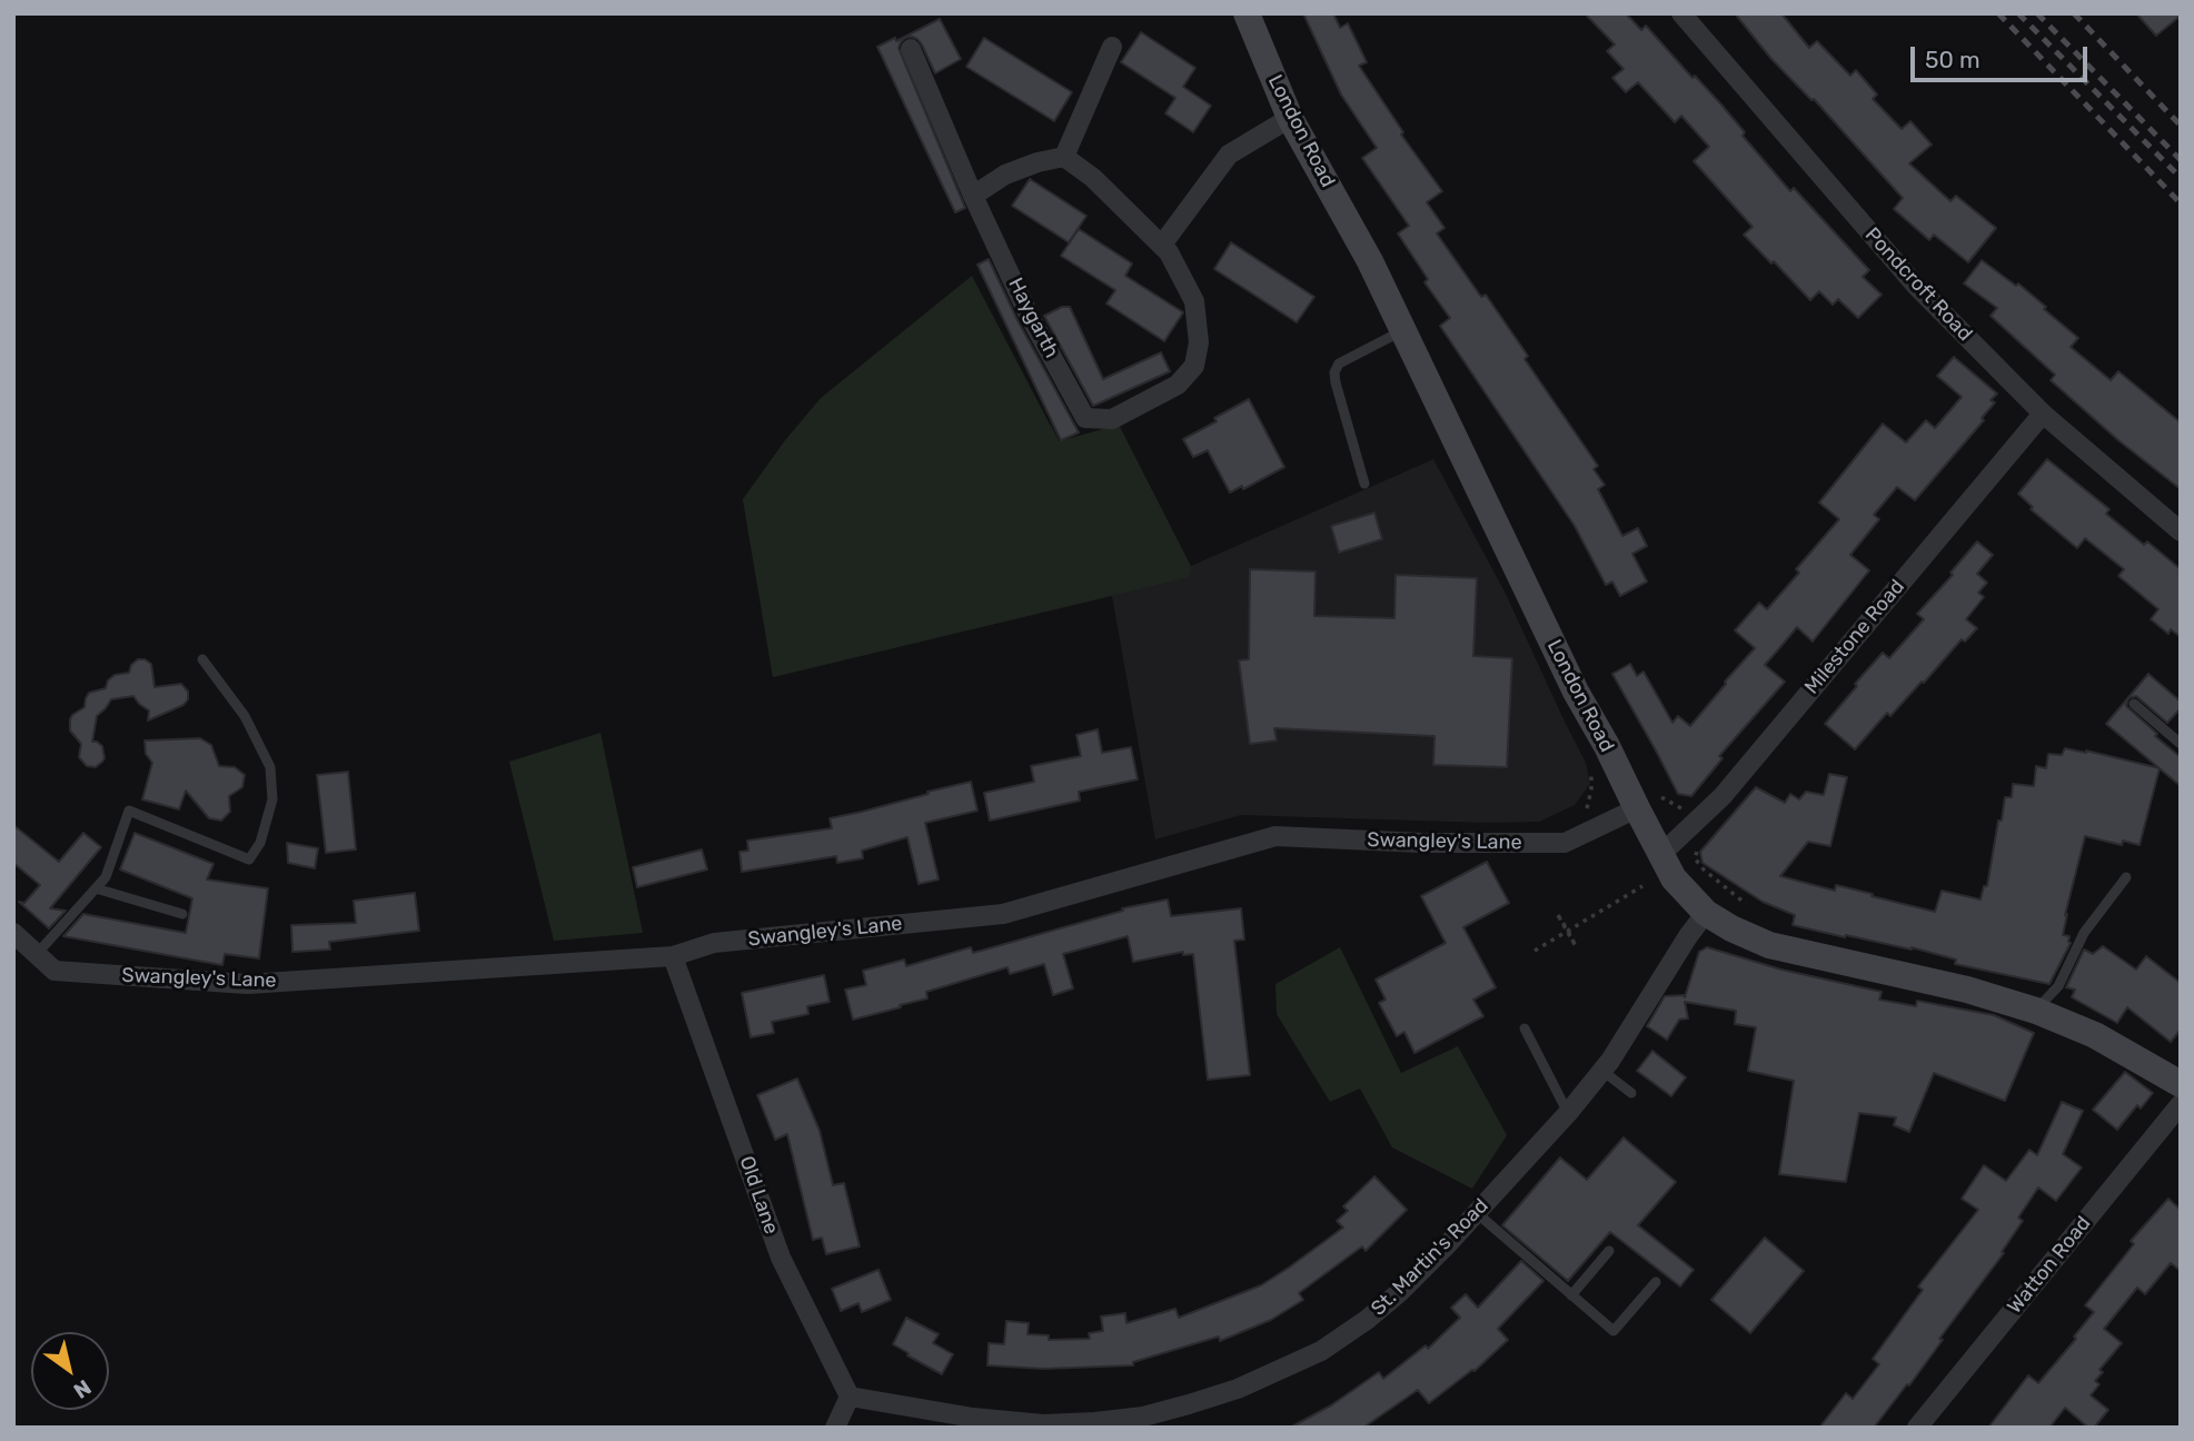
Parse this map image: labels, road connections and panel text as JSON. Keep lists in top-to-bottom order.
{
  "streets": {
    "main road": ["London Road"],
    "street": [
      "Pondcroft Road",
      "Haygarth",
      "Milestone Road",
      "Swangley's Lane",
      "Old Lane",
      "St. Martin's Road",
      "Watton Road"
    ]
  },
  "crossings": [
    ["London Road", "Milestone Road"],
    ["London Road", "Swangley's Lane"],
    ["London Road", "St. Martin's Road"],
    ["Pondcroft Road", "Milestone Road"],
    ["Swangley's Lane", "Old Lane"],
    ["Old Lane", "St. Martin's Road"]
  ],
  "scale_bar": "50 m",
  "north": "bottom right"
}
